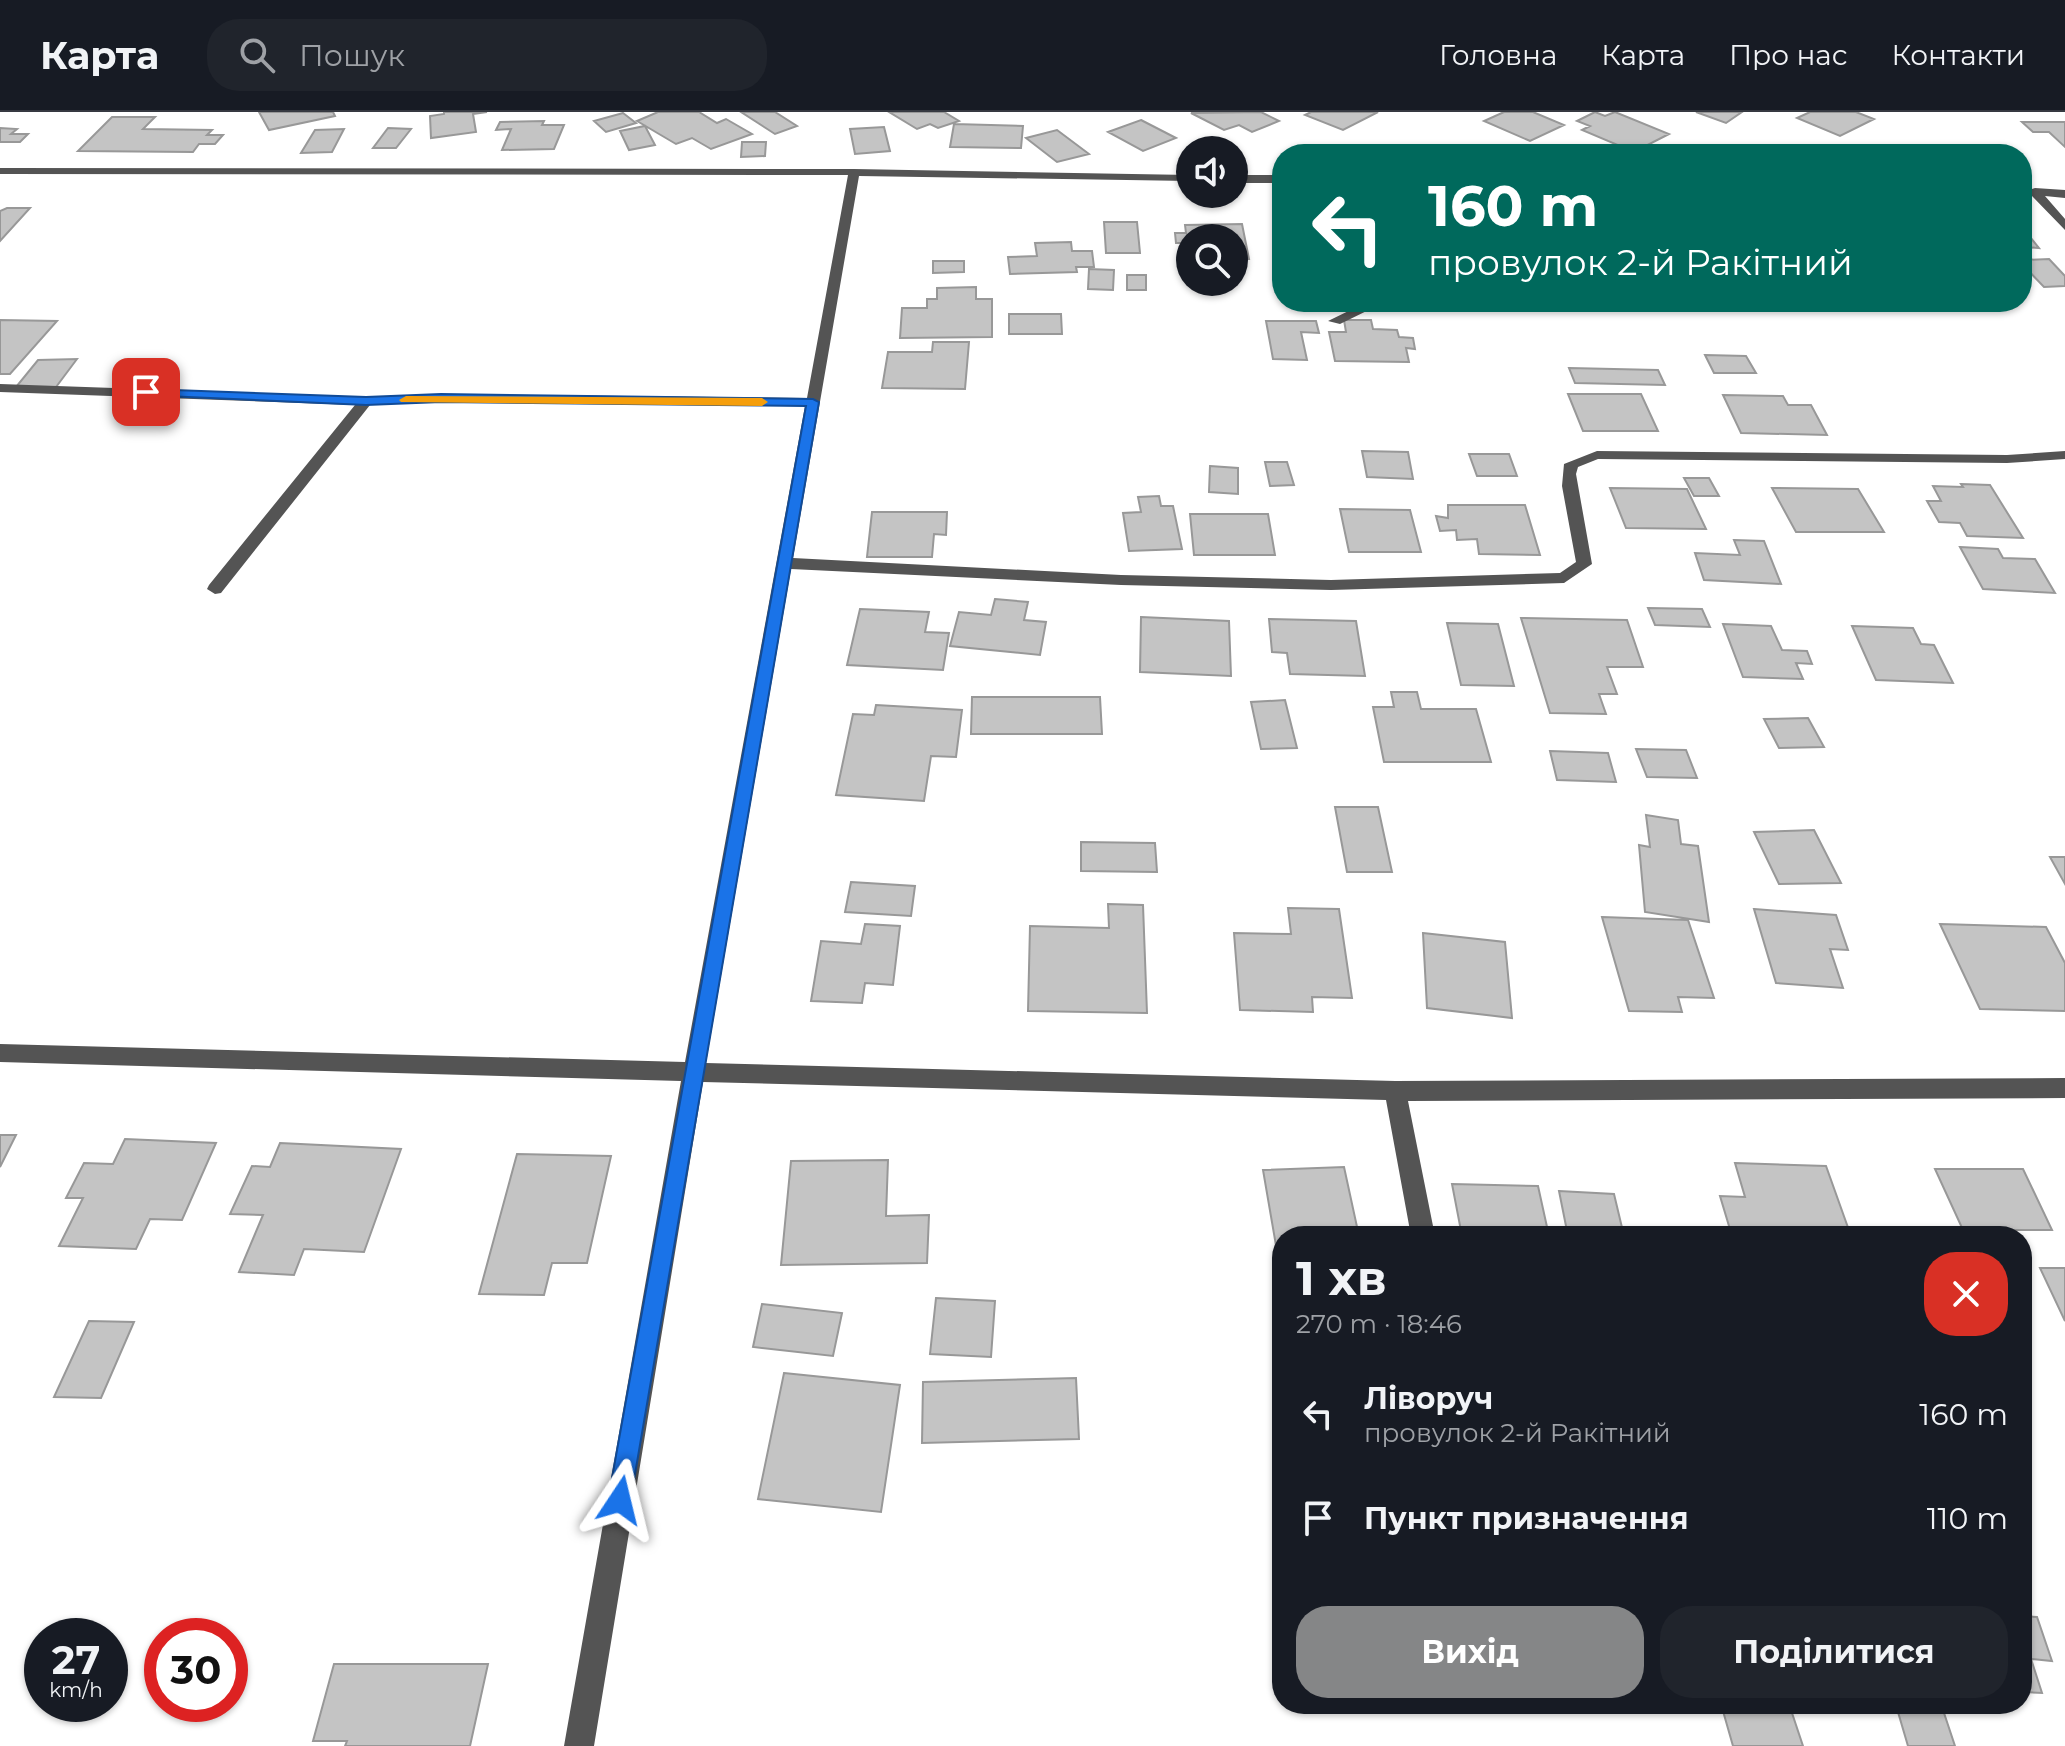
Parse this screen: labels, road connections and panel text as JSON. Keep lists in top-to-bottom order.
{
  "page": {
    "header": "Карта",
    "search": "Пошук",
    "nav": [
      "Головна",
      "Карта",
      "Про нас",
      "Контакти"
    ],
    "turn": ["160 m", "провулок 2-й Ракітний"],
    "heading": ["1 хв", "270 m · 18:46"],
    "list": [
      {
        "name": "Ліворуч",
        "note": "провулок 2-й Ракітний",
        "value": "160 m"
      },
      {
        "name": "Пункт призначення",
        "value": "110 m"
      }
    ],
    "buttons": ["Вихід", "Поділитися"],
    "speed": "27 km/h",
    "limit": "30"
  }
}
